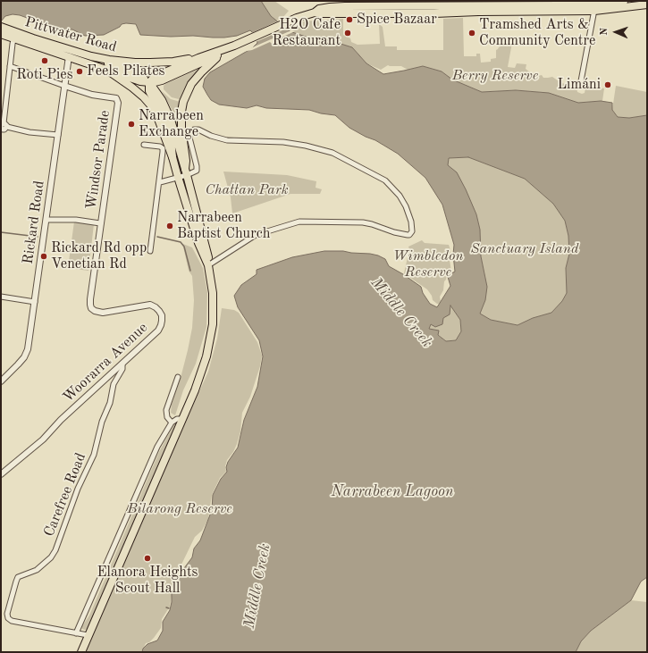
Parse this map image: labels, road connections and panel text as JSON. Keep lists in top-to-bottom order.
{
  "streets": {
    "main road": ["Pittwater Road"],
    "street": [
      "Windsor Parade",
      "Rickard Road",
      "Woorarra Avenue",
      "Carefree Road"
    ]
  },
  "crossings": [
    ["Pittwater Road", "Rickard Road"],
    ["Windsor Parade", "Rickard Road"],
    ["Windsor Parade", "Woorarra Avenue"],
    ["Woorarra Avenue", "Carefree Road"]
  ],
  "water": ["Middle Creek", "Narrabeen Lagoon"],
  "parks": [
    "Berry Reserve",
    "Chattan Park",
    "Sanctuary Island",
    "Wimbledon Reserve",
    "Bilarong Reserve"
  ],
  "places": [
    "Spice Bazaar",
    "H2O Cafe Restaurant",
    "Tramshed Arts & Community Centre",
    "Roti Pies",
    "Feels Pilates",
    "Limáni",
    "Narrabeen Exchange",
    "Narrabeen Baptist Church",
    "Rickard Rd opp Venetian Rd",
    "Elanora Heights Scout Hall"
  ],
  "north": "left"
}
